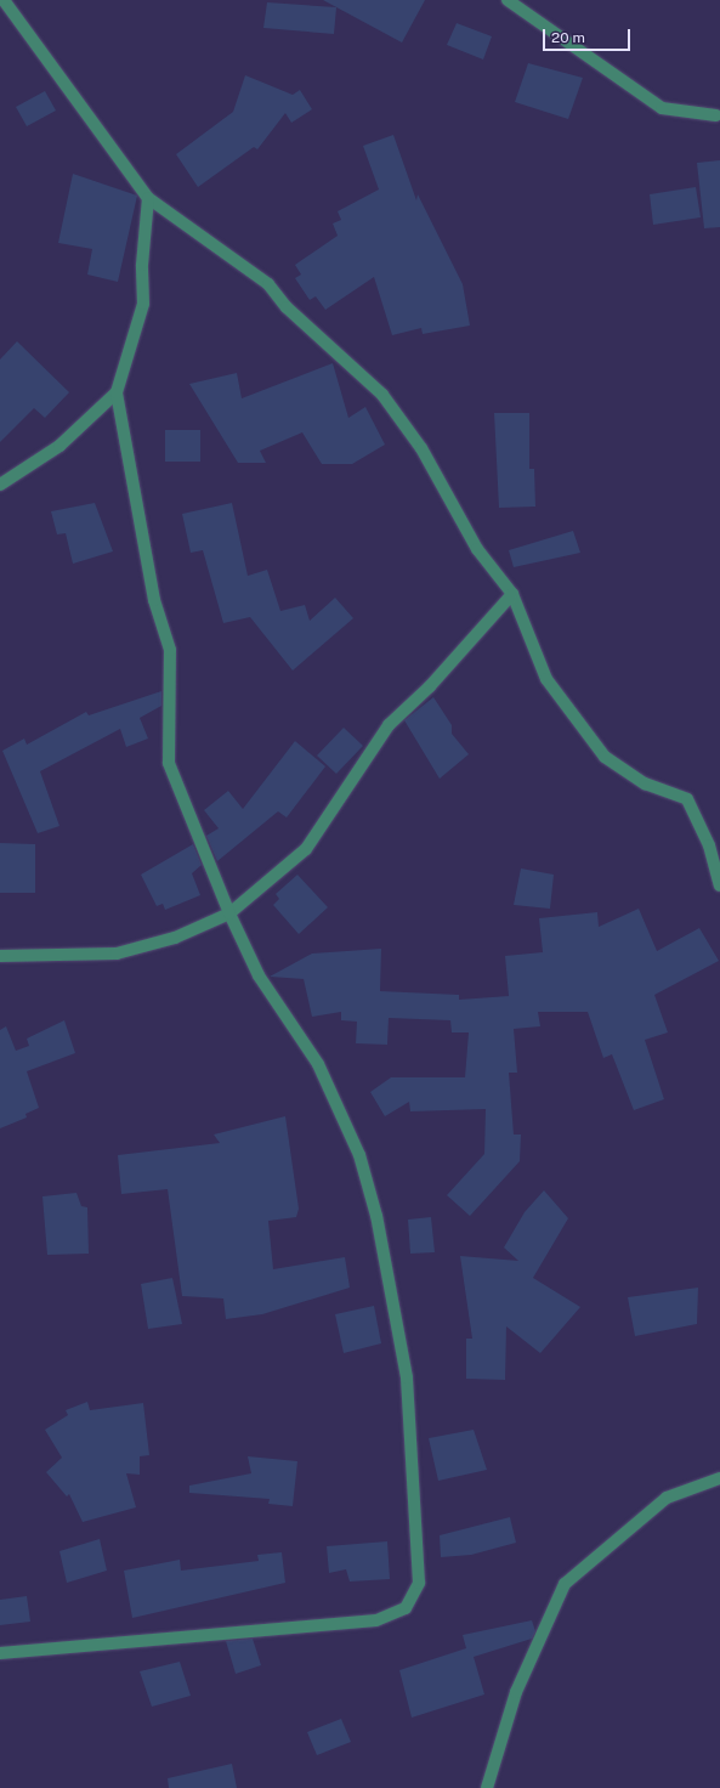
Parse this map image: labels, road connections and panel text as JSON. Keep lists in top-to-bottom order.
{
  "scale_bar": "20 m"
}
